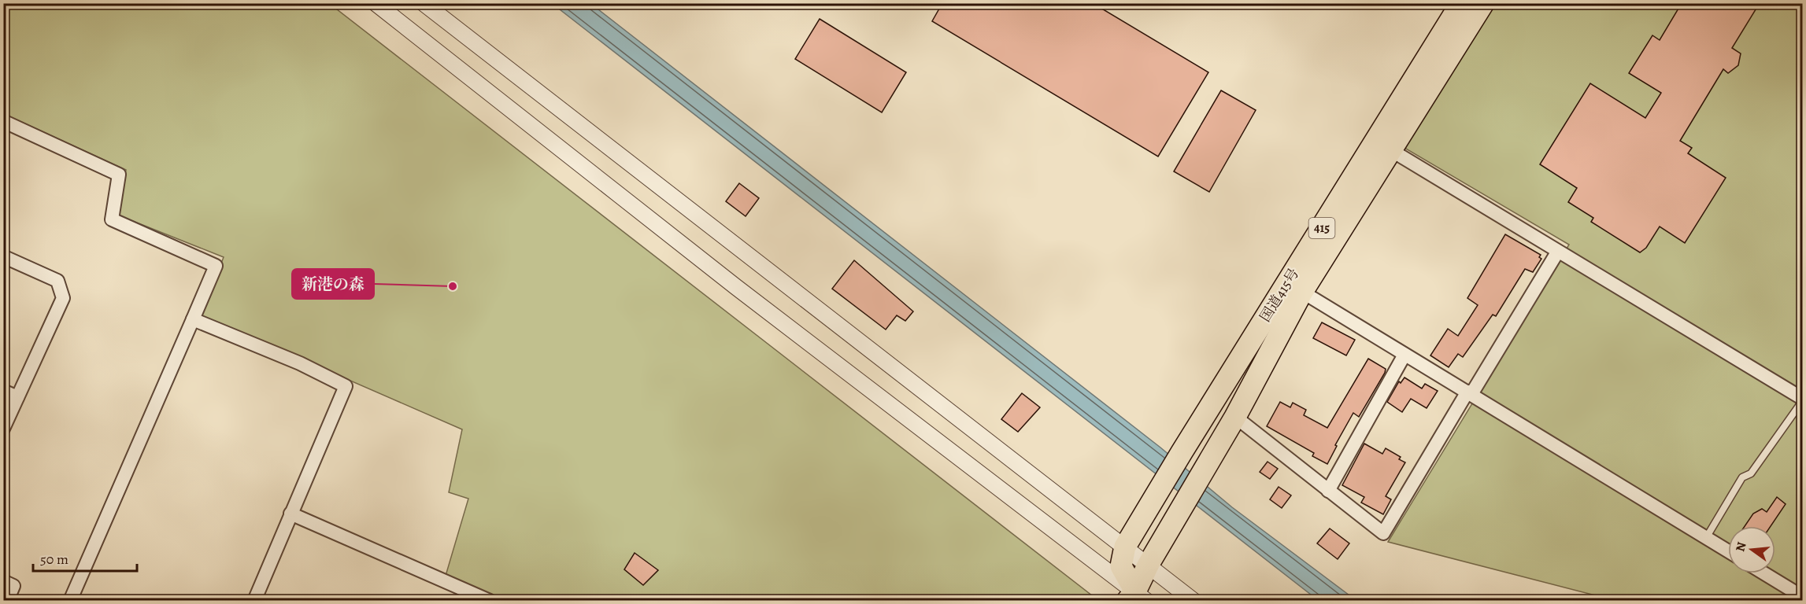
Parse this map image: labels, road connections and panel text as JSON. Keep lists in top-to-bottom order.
{
  "streets": {
    "highway": ["415", "国道415号"]
  },
  "places": ["新港の森"],
  "scale_bar": "50 m",
  "north": "left"
}
